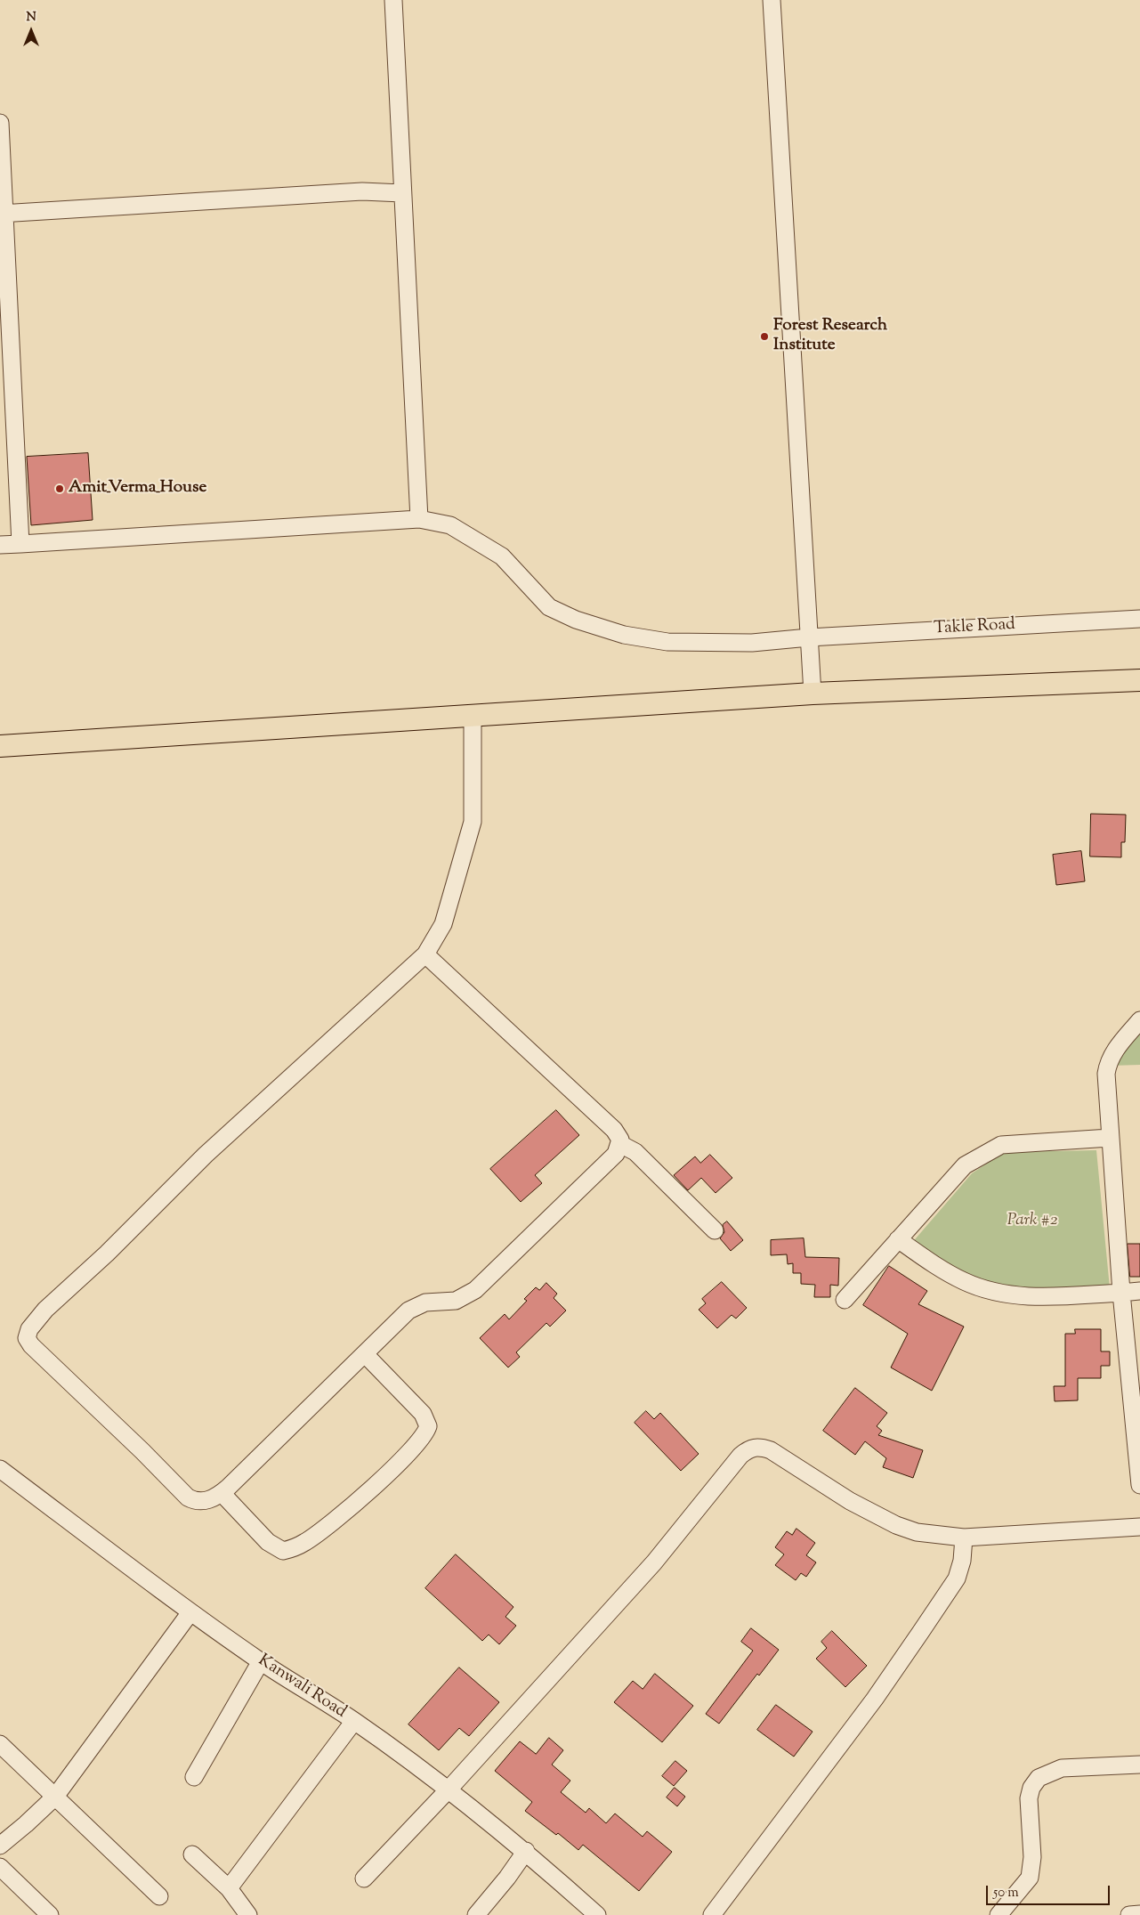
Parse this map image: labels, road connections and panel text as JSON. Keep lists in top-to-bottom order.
{
  "streets": {
    "street": ["Takle Road", "Kanwali Road"]
  },
  "parks": ["Park #2"],
  "places": ["Forest Research Institute", "Amit_Verma_House"],
  "scale_bar": "50 m",
  "north": "top"
}
